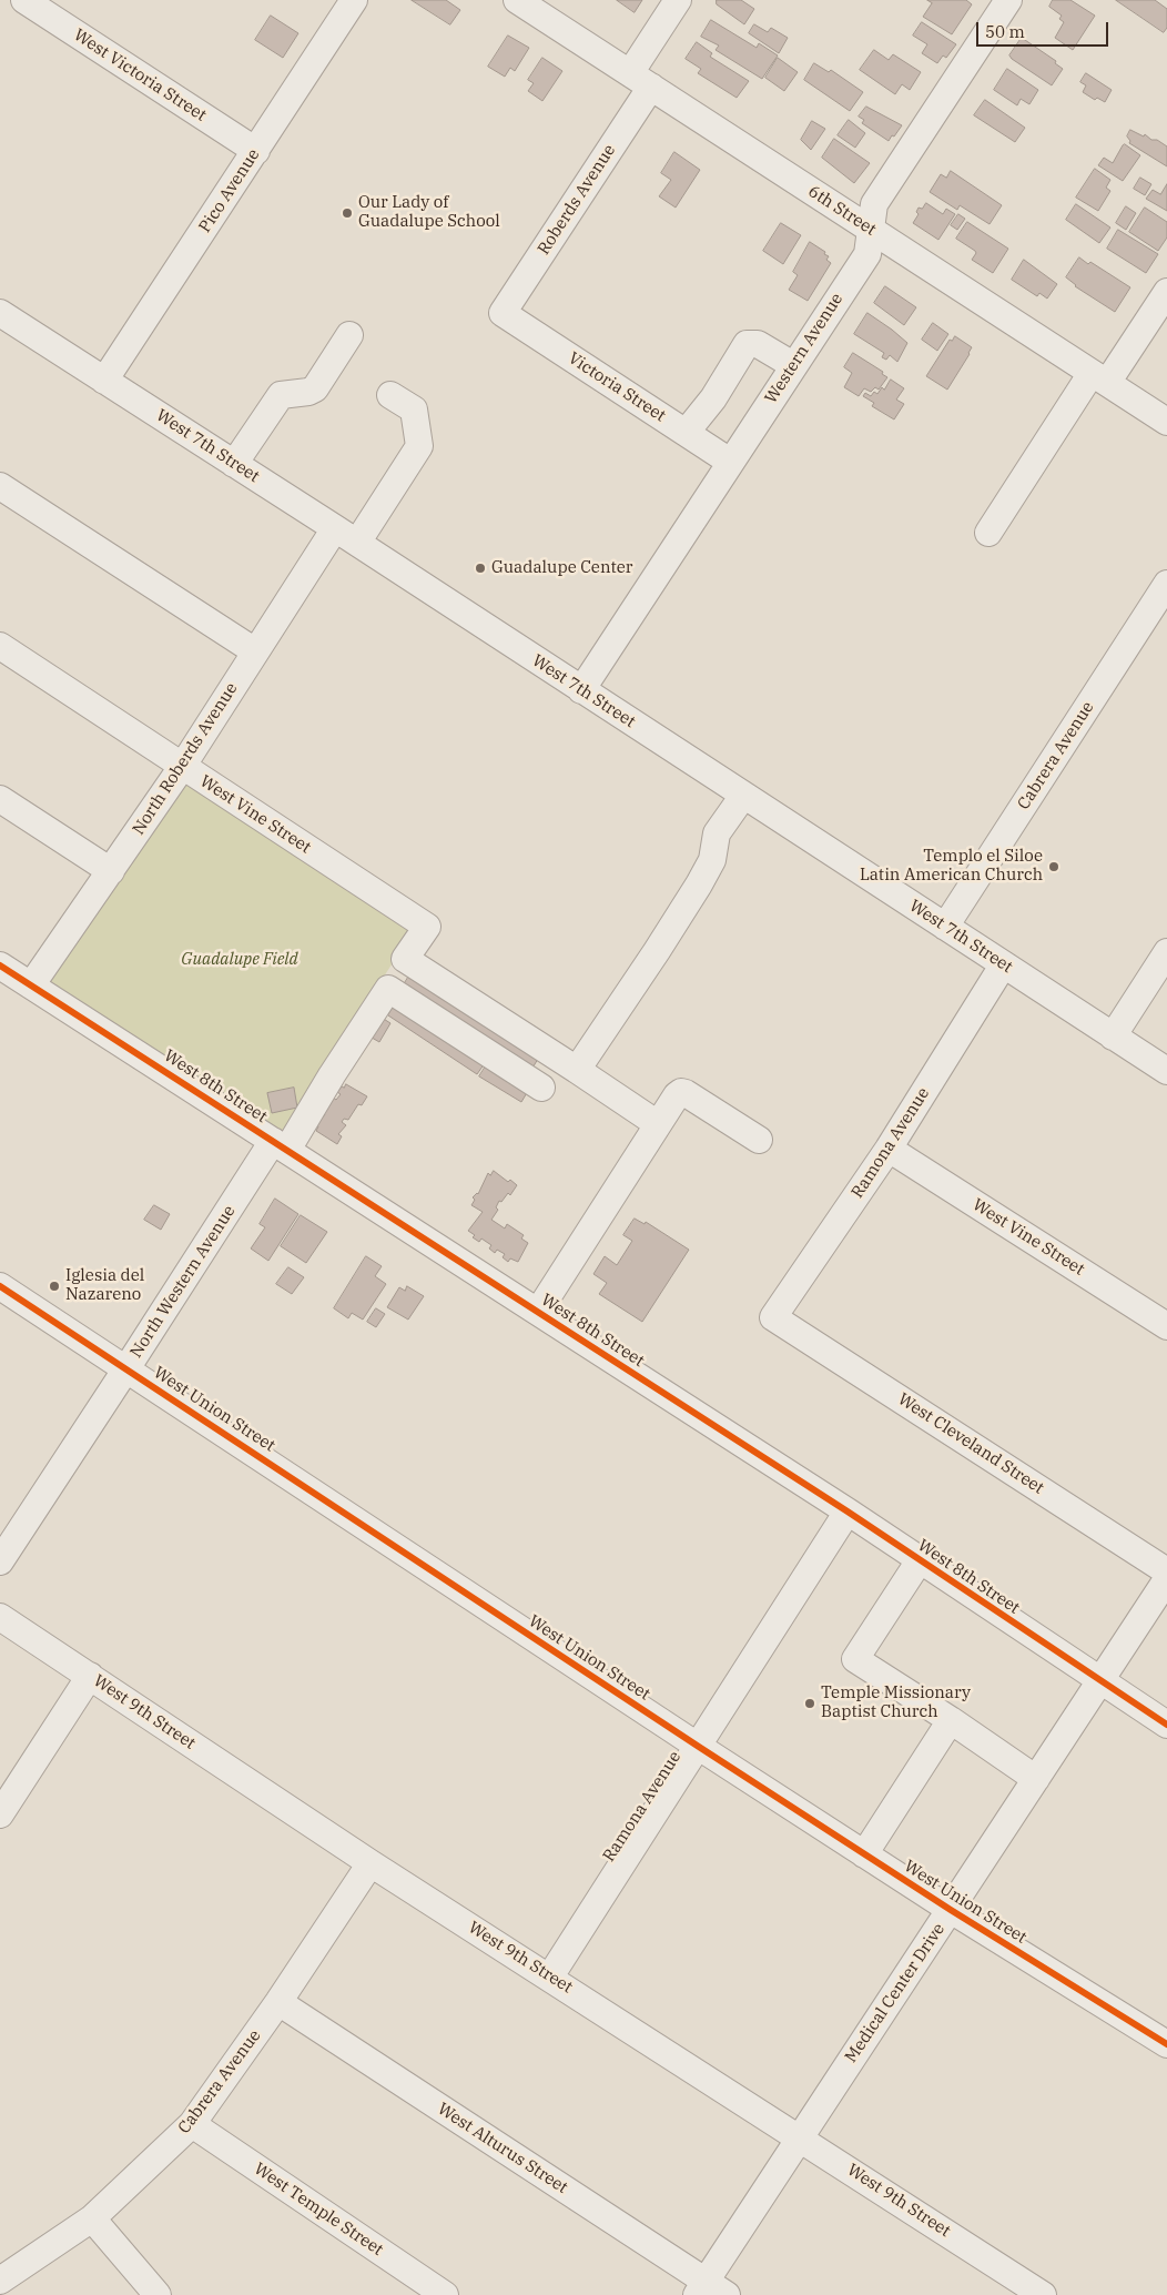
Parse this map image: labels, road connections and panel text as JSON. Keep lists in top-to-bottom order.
{
  "streets": {
    "street": [
      "West Victoria Street",
      "Pico Avenue",
      "Roberds Avenue",
      "6th Street",
      "Western Avenue",
      "Victoria Street",
      "West 7th Street",
      "Cabrera Avenue",
      "North Roberds Avenue",
      "West Vine Street",
      "West 8th Street",
      "Ramona Avenue",
      "North Western Avenue",
      "West Union Street",
      "West Cleveland Street",
      "West 9th Street",
      "Medical Center Drive",
      "West Alturus Street",
      "West Temple Street"
    ]
  },
  "crossings": [
    ["West Victoria Street", "Pico Avenue"],
    ["Pico Avenue", "West 7th Street"],
    ["Roberds Avenue", "6th Street"],
    ["Roberds Avenue", "Victoria Street"],
    ["6th Street", "Western Avenue"],
    ["Western Avenue", "Victoria Street"],
    ["Western Avenue", "West 7th Street"],
    ["West 7th Street", "Cabrera Avenue"],
    ["West 7th Street", "North Roberds Avenue"],
    ["West 7th Street", "Ramona Avenue"],
    ["Cabrera Avenue", "West 9th Street"],
    ["Cabrera Avenue", "West Alturus Street"],
    ["Cabrera Avenue", "West Temple Street"],
    ["North Roberds Avenue", "West Vine Street"],
    ["North Roberds Avenue", "West 8th Street"],
    ["West Vine Street", "Ramona Avenue"],
    ["West 8th Street", "Ramona Avenue"],
    ["West 8th Street", "North Western Avenue"],
    ["West 8th Street", "Medical Center Drive"],
    ["Ramona Avenue", "West Union Street"],
    ["Ramona Avenue", "West Cleveland Street"],
    ["Ramona Avenue", "West 9th Street"],
    ["North Western Avenue", "West Union Street"],
    ["West Union Street", "Medical Center Drive"],
    ["West 9th Street", "Medical Center Drive"],
    ["Medical Center Drive", "West Alturus Street"]
  ],
  "parks": ["Guadalupe Field"],
  "places": [
    "Our Lady of Guadalupe School",
    "Guadalupe Center",
    "Templo el Siloe Latin American Church",
    "Iglesia del Nazareno",
    "Temple Missionary Baptist Church"
  ],
  "scale_bar": "50 m"
}
